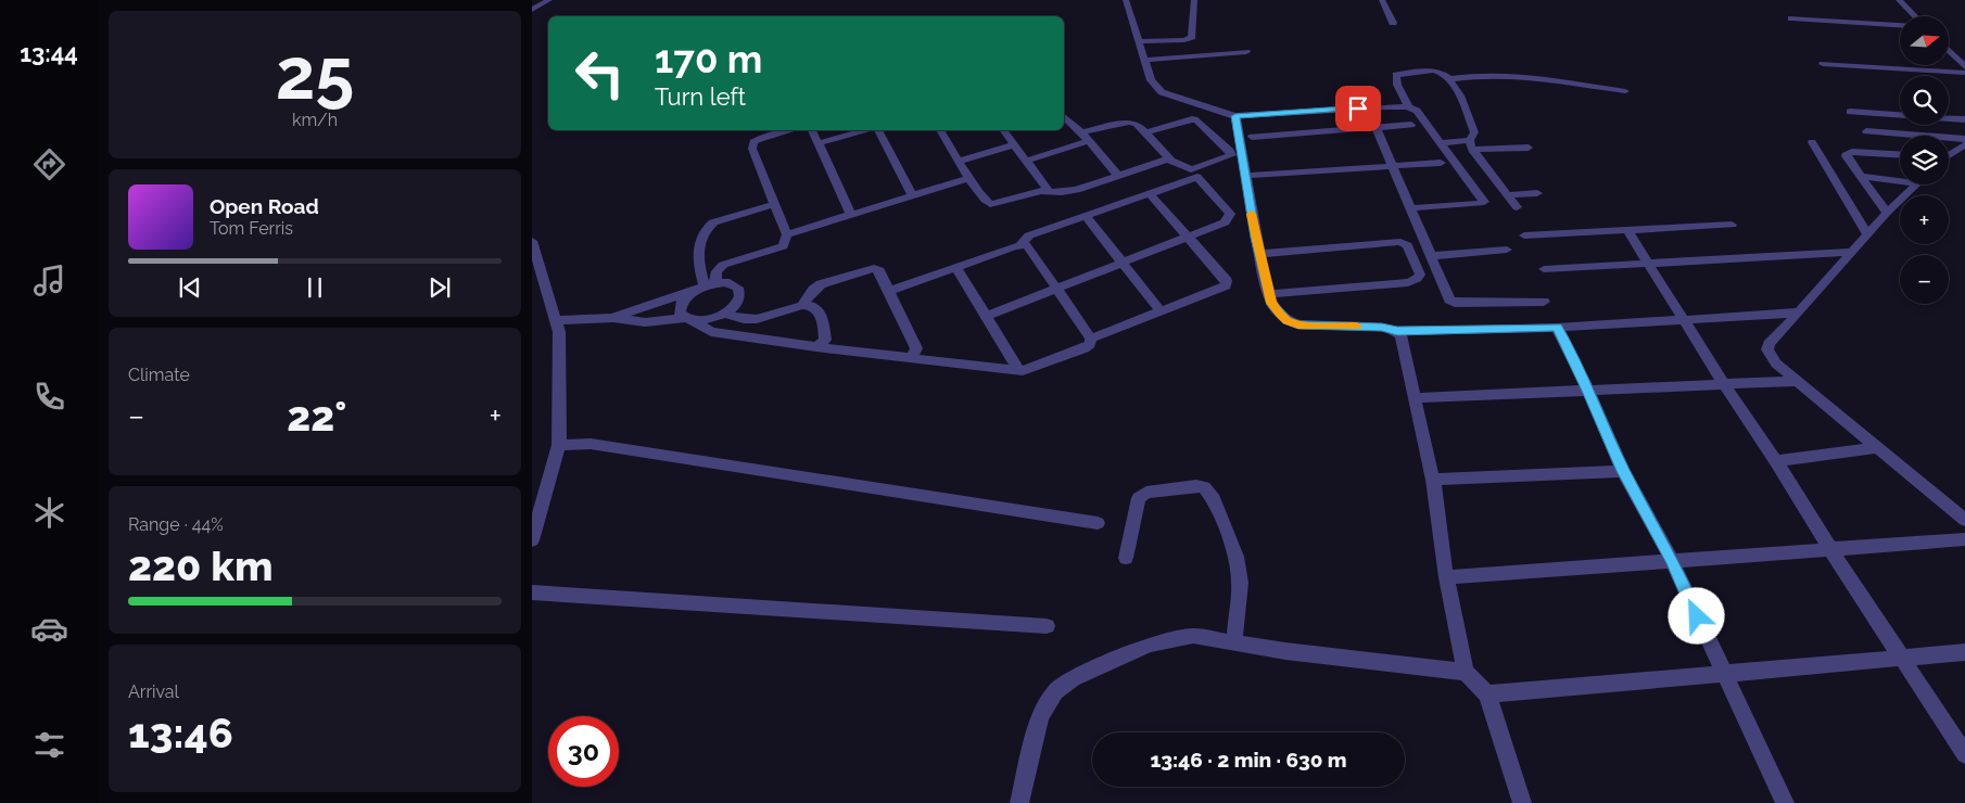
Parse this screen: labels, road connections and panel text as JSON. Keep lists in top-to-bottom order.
{
  "north": "right",
  "page": {
    "tabs": "13:44",
    "tile": [
      ["25", "km/h"],
      "Climate",
      ["Range · 44%", "220 km"],
      ["Arrival", "13:46"]
    ],
    "map_buttons": ["+", "−"],
    "turn": ["170 m", "Turn left"],
    "song": ["Open Road", "Tom Ferris"],
    "heat": ["−", "22°", "+"],
    "limit": "30",
    "trip": "13:46 · 2 min · 630 m"
  }
}
